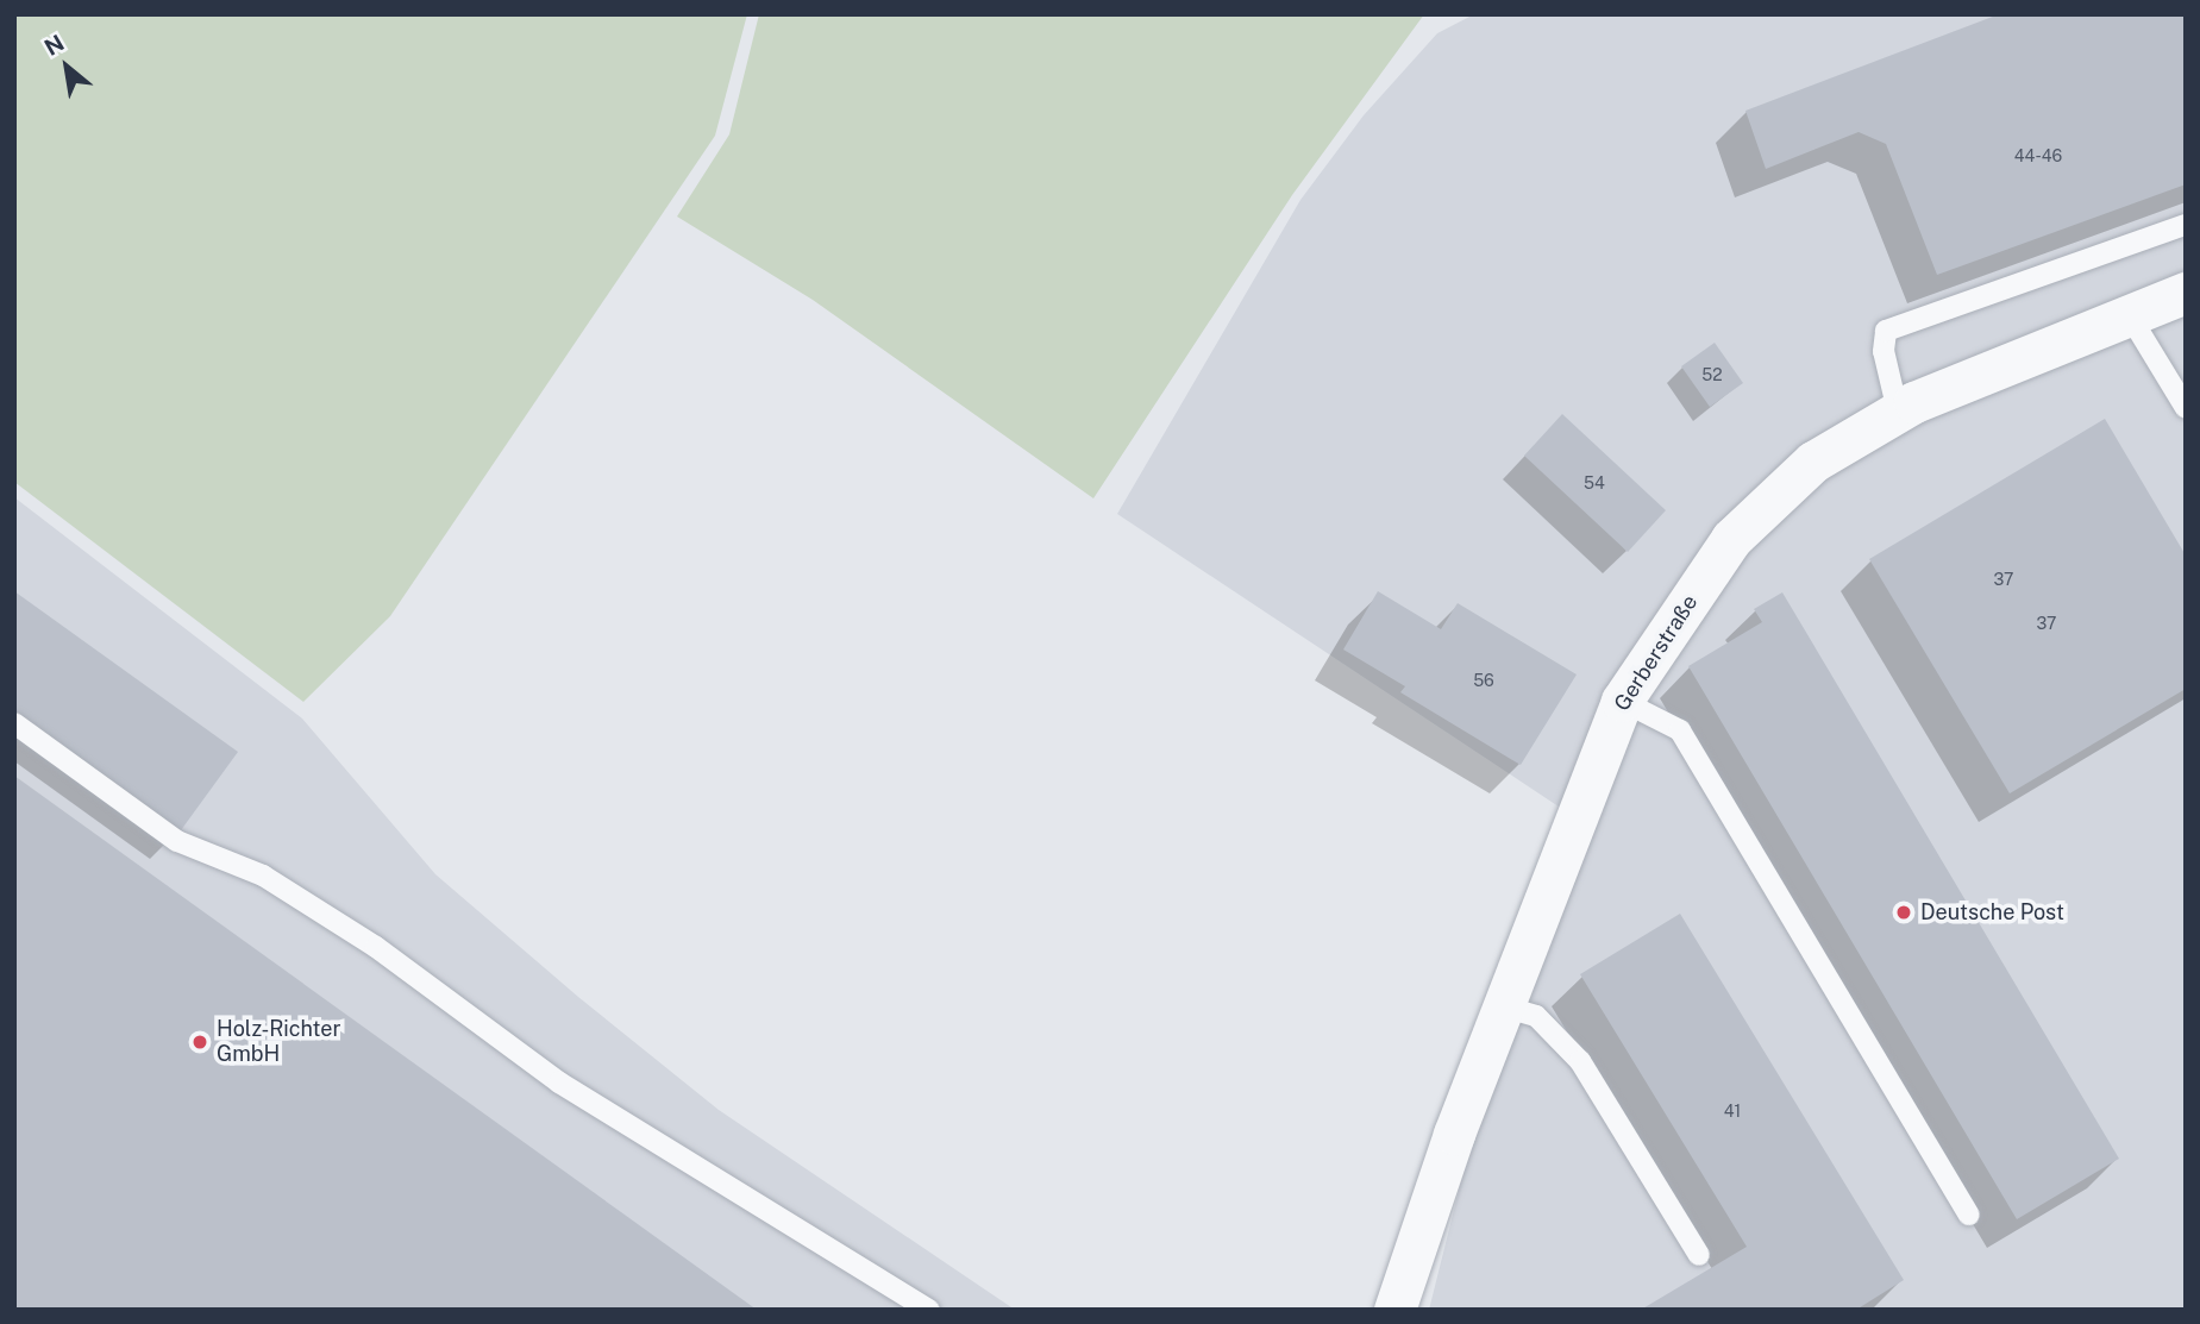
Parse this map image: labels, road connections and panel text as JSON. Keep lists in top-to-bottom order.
{
  "streets": {
    "street": ["Gerberstraße"]
  },
  "places": ["Deutsche Post", "Holz-Richter GmbH"],
  "house_numbers": [
    "44-46",
    "52",
    "54",
    "37",
    "37",
    "56",
    "41"
  ],
  "north": "top left"
}
